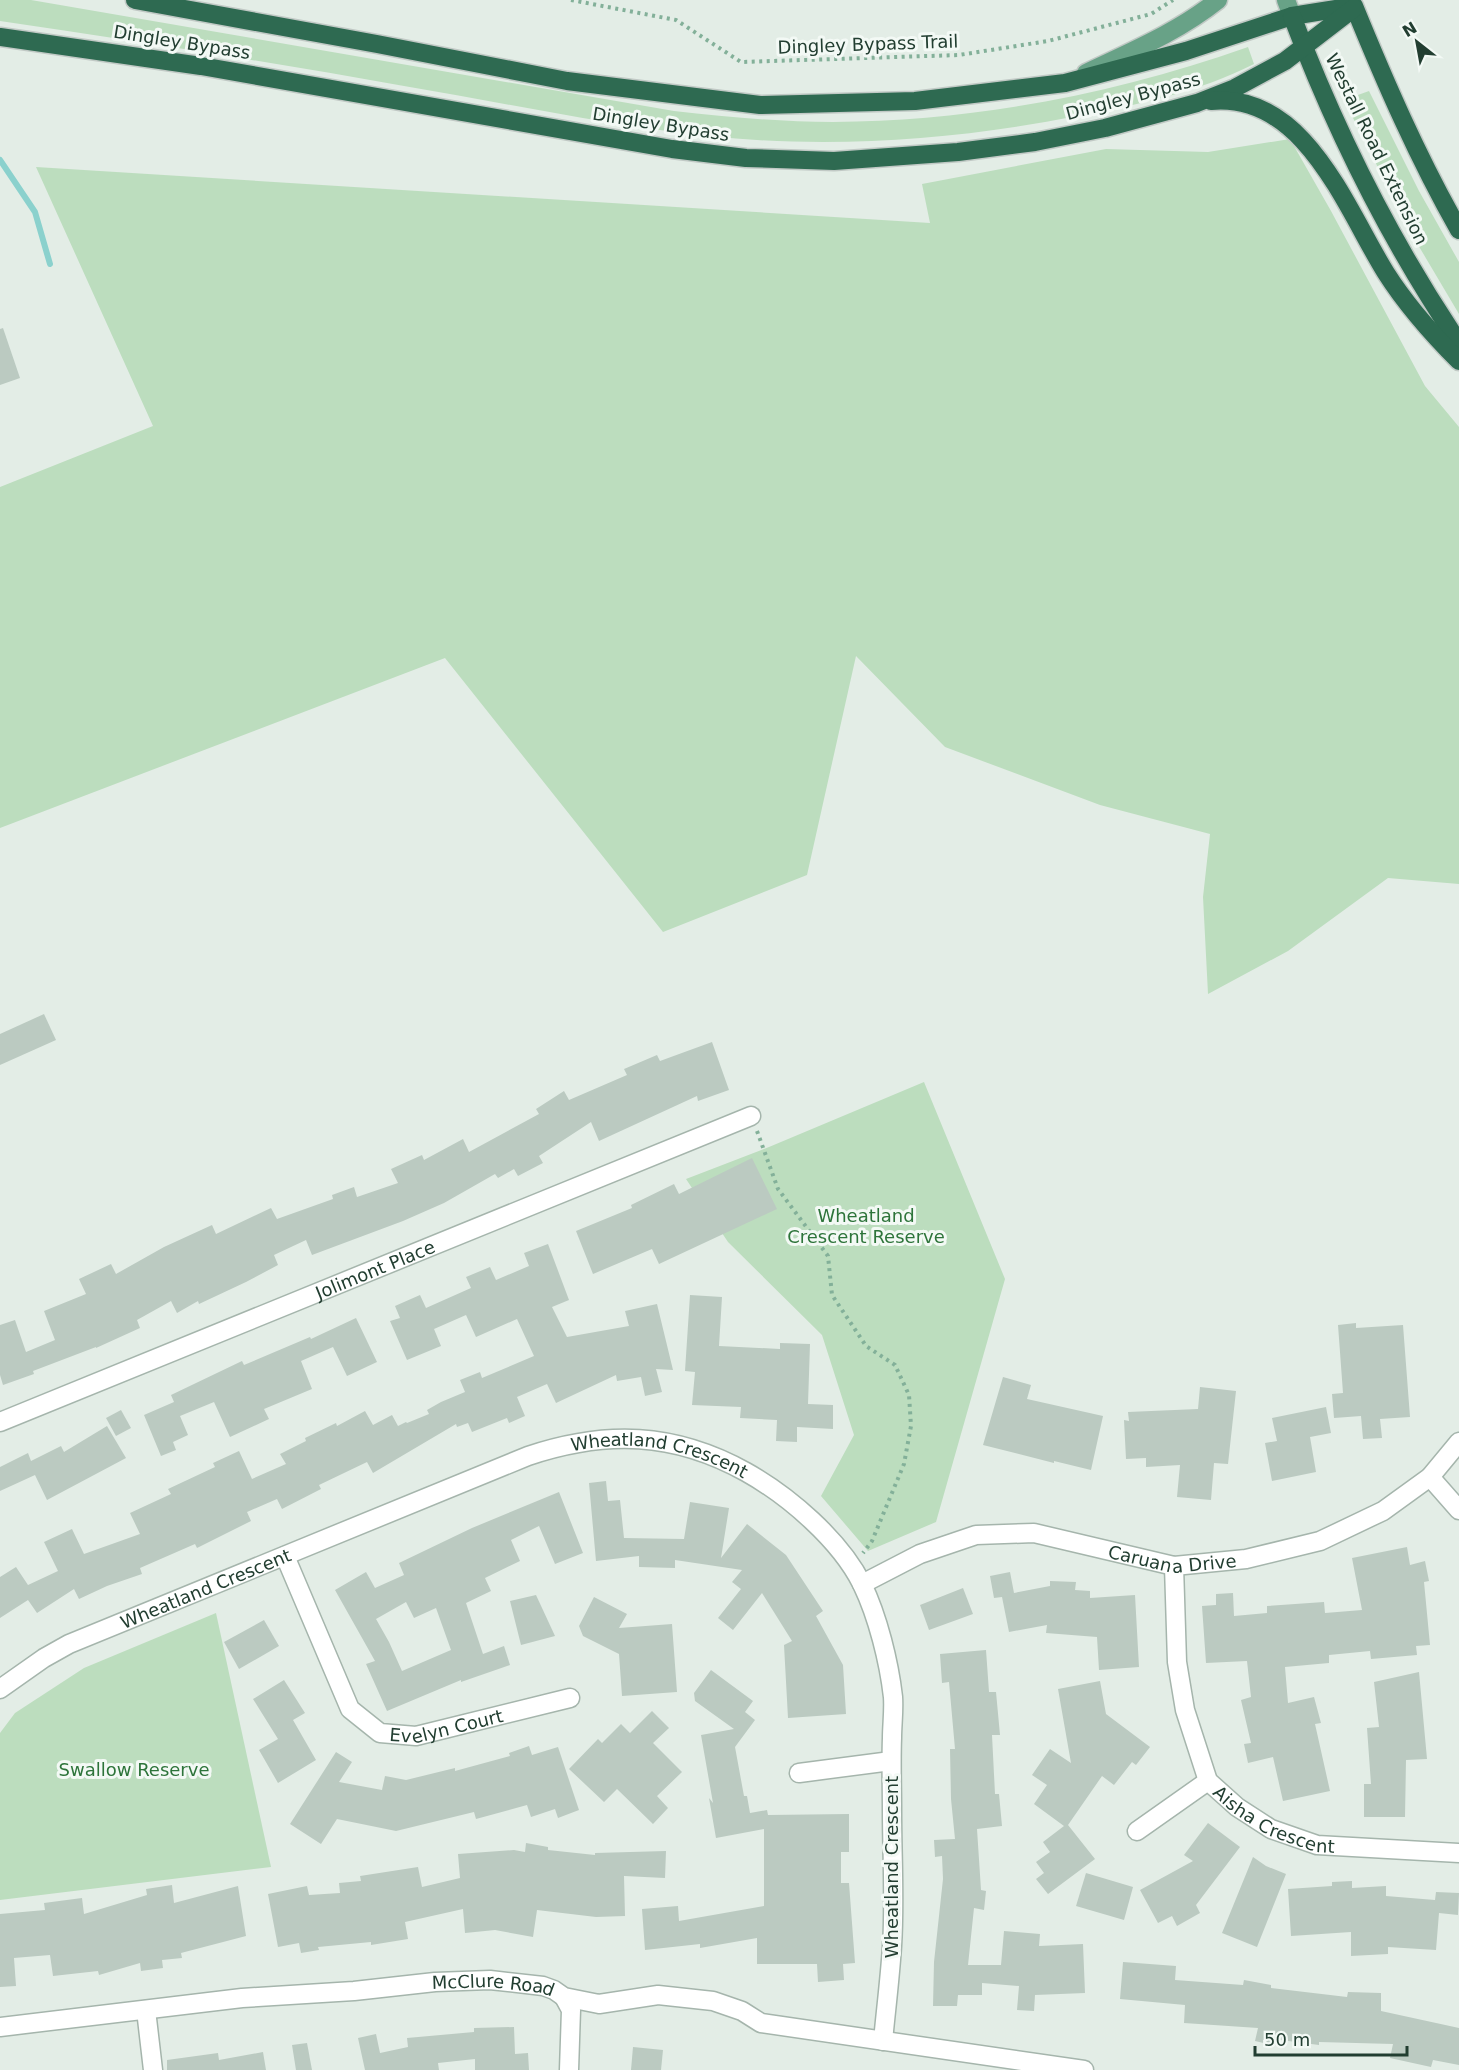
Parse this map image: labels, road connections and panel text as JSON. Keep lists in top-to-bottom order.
{
  "streets": {
    "highway": ["Dingley Bypass", "Westall Road Extension"],
    "street": [
      "Jolimont Place",
      "Wheatland Crescent",
      "Caruana Drive",
      "Evelyn Court",
      "Aisha Crescent",
      "McClure Road"
    ],
    "path": ["Dingley Bypass Trail"]
  },
  "crossings": [
    ["Dingley Bypass", "Westall Road Extension"],
    ["Wheatland Crescent", "Caruana Drive"],
    ["Wheatland Crescent", "Evelyn Court"],
    ["Wheatland Crescent", "McClure Road"],
    ["Caruana Drive", "Aisha Crescent"]
  ],
  "parks": ["Wheatland Crescent Reserve", "Swallow Reserve"],
  "scale_bar": "50 m",
  "north": "top left"
}
